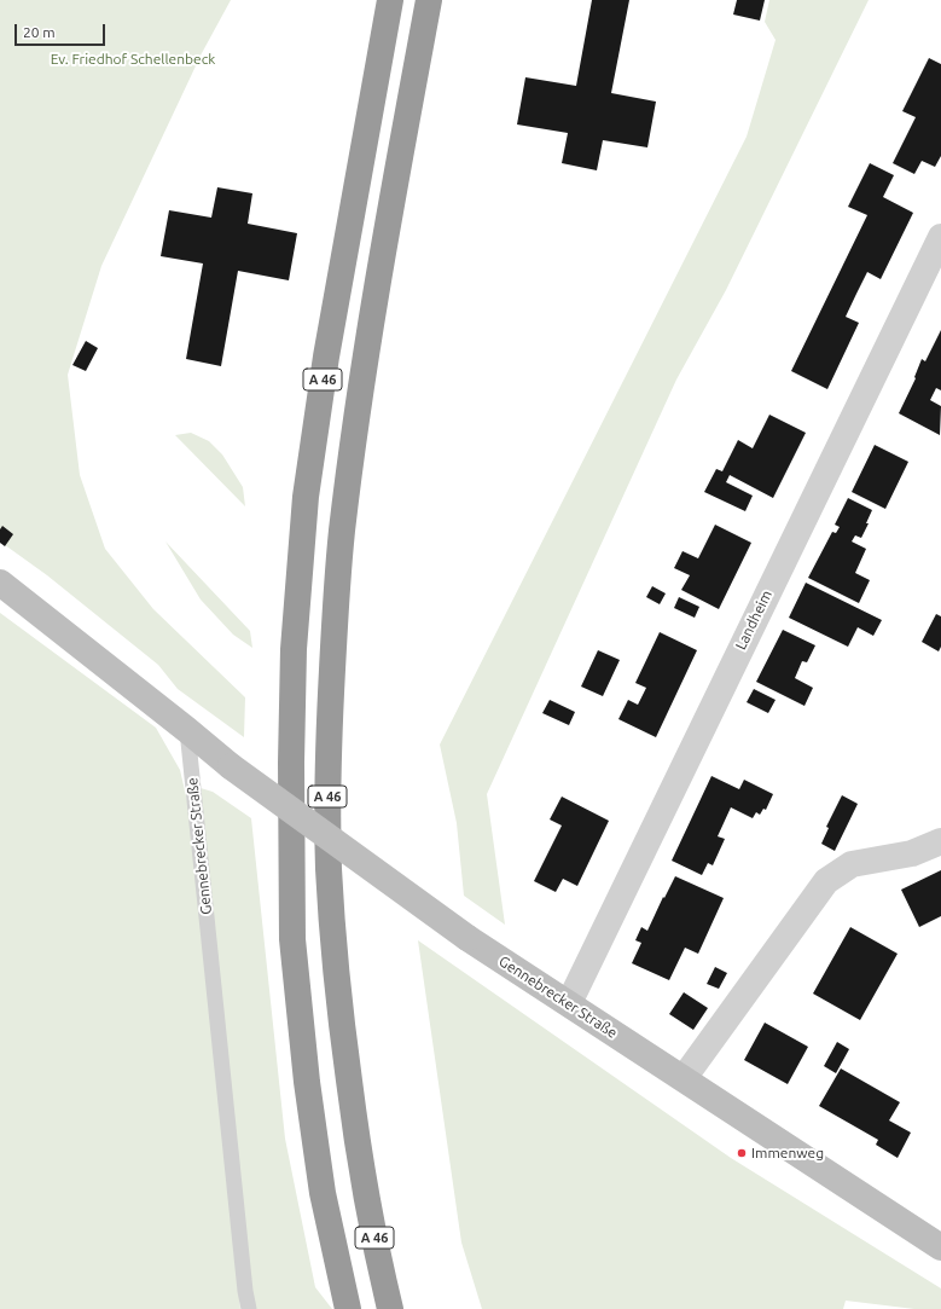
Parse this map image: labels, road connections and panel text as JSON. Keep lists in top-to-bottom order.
{
  "streets": {
    "highway": ["A 46"],
    "main road": ["Gennebrecker Straße"],
    "street": ["Landheim"]
  },
  "crossings": [
    ["Landheim", "Gennebrecker Straße"]
  ],
  "parks": ["Ev. Friedhof Schellenbeck"],
  "places": ["Immenweg"],
  "scale_bar": "20 m"
}
